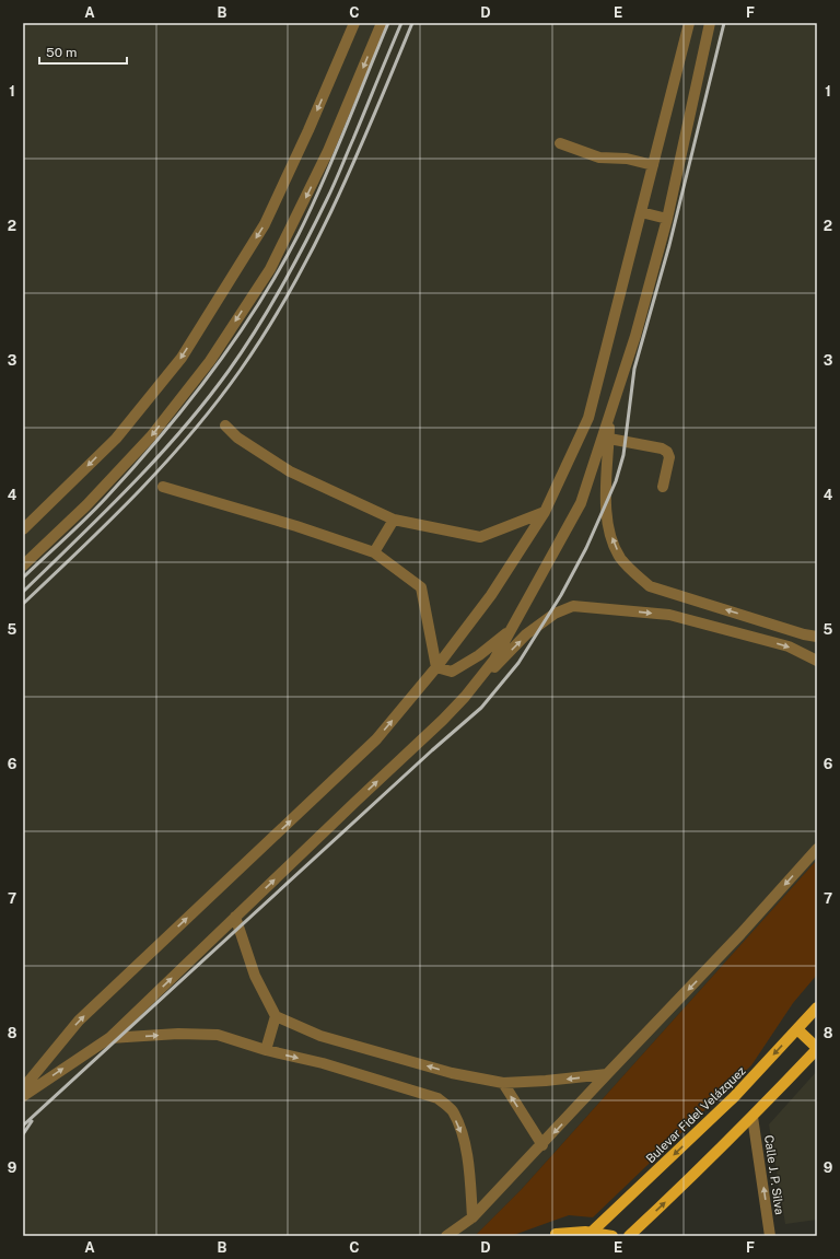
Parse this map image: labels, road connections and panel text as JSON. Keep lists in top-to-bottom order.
{
  "streets": {
    "main road": ["Bulevar Fidel Velázquez"],
    "street": ["Calle J. P. Silva"]
  },
  "one_way": ["Calle J. P. Silva"],
  "scale_bar": "50 m",
  "grid": {
    "columns": [
      "A",
      "B",
      "C",
      "D",
      "E",
      "F"
    ],
    "rows": [
      "1",
      "2",
      "3",
      "4",
      "5",
      "6",
      "7",
      "8",
      "9"
    ]
  }
}
